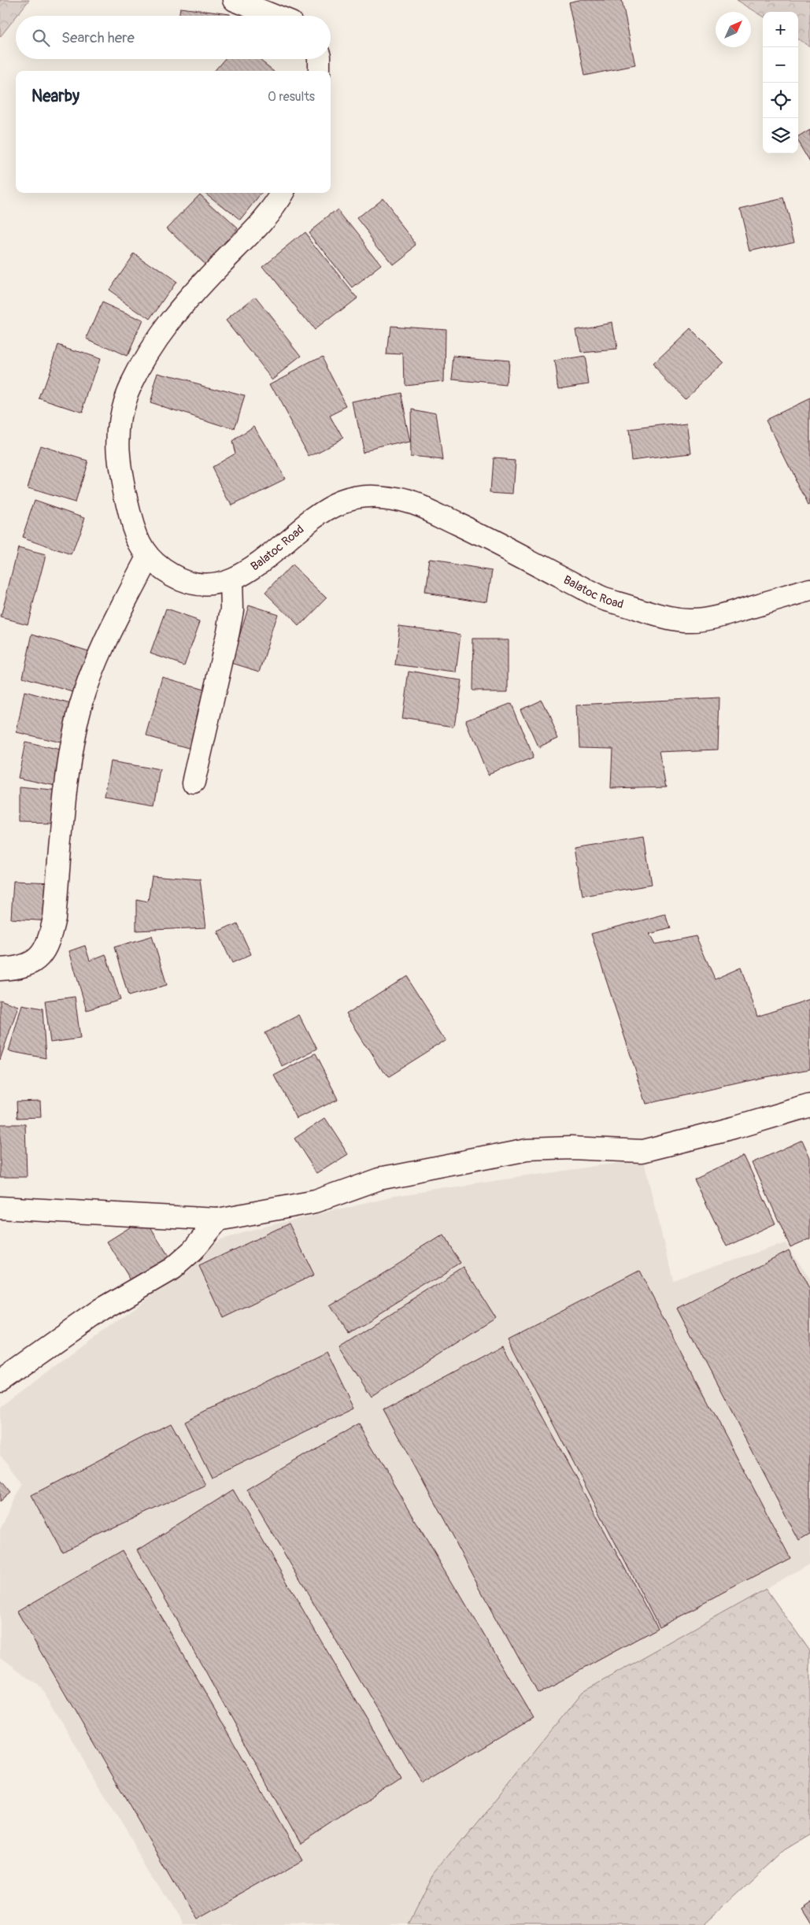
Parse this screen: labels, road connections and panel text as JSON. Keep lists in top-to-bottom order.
{
  "streets": {
    "street": ["Balatoc Road"]
  },
  "north": "top right",
  "page": {
    "map_buttons": ["+", "−"],
    "search": "Search here",
    "heading": ["Nearby", "0 results"]
  }
}
